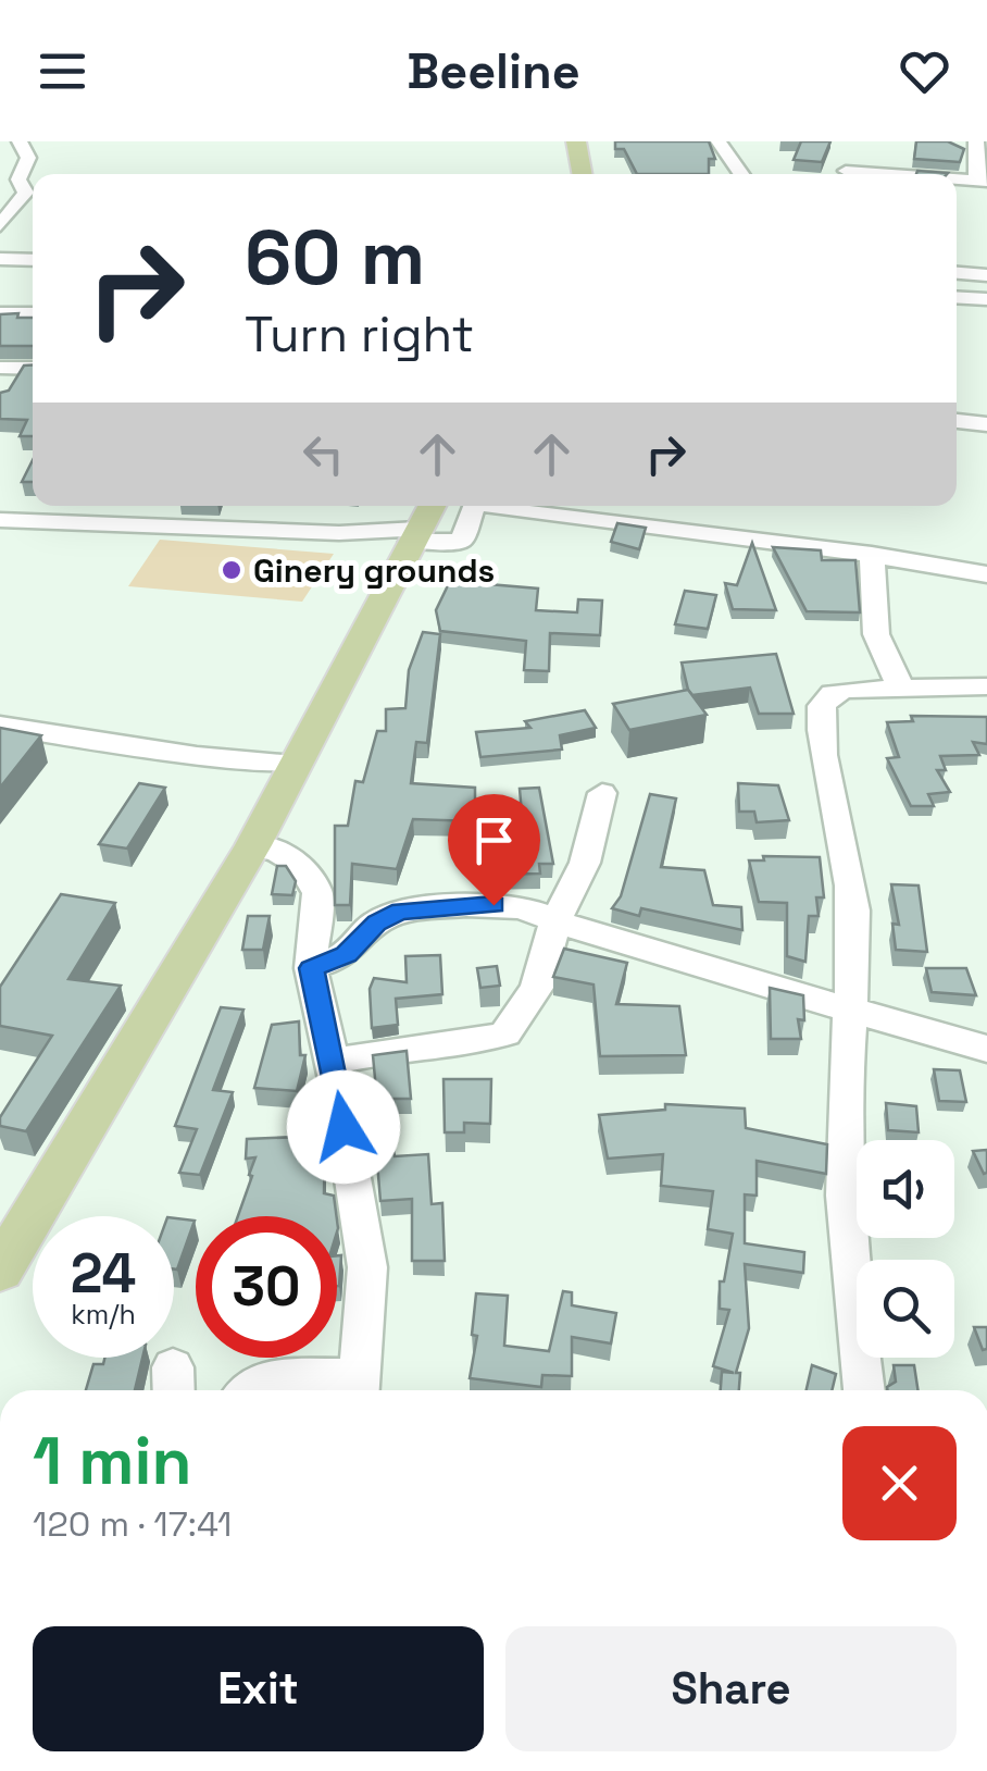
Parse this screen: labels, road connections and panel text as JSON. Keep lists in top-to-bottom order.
{
  "places": ["Ginery grounds"],
  "page": {
    "header": "Beeline",
    "turn": ["60 m", "Turn right"],
    "speed": "24 km/h",
    "limit": "30",
    "heading": ["1 min", "120 m · 17:41"],
    "buttons": ["Exit", "Share"]
  }
}
